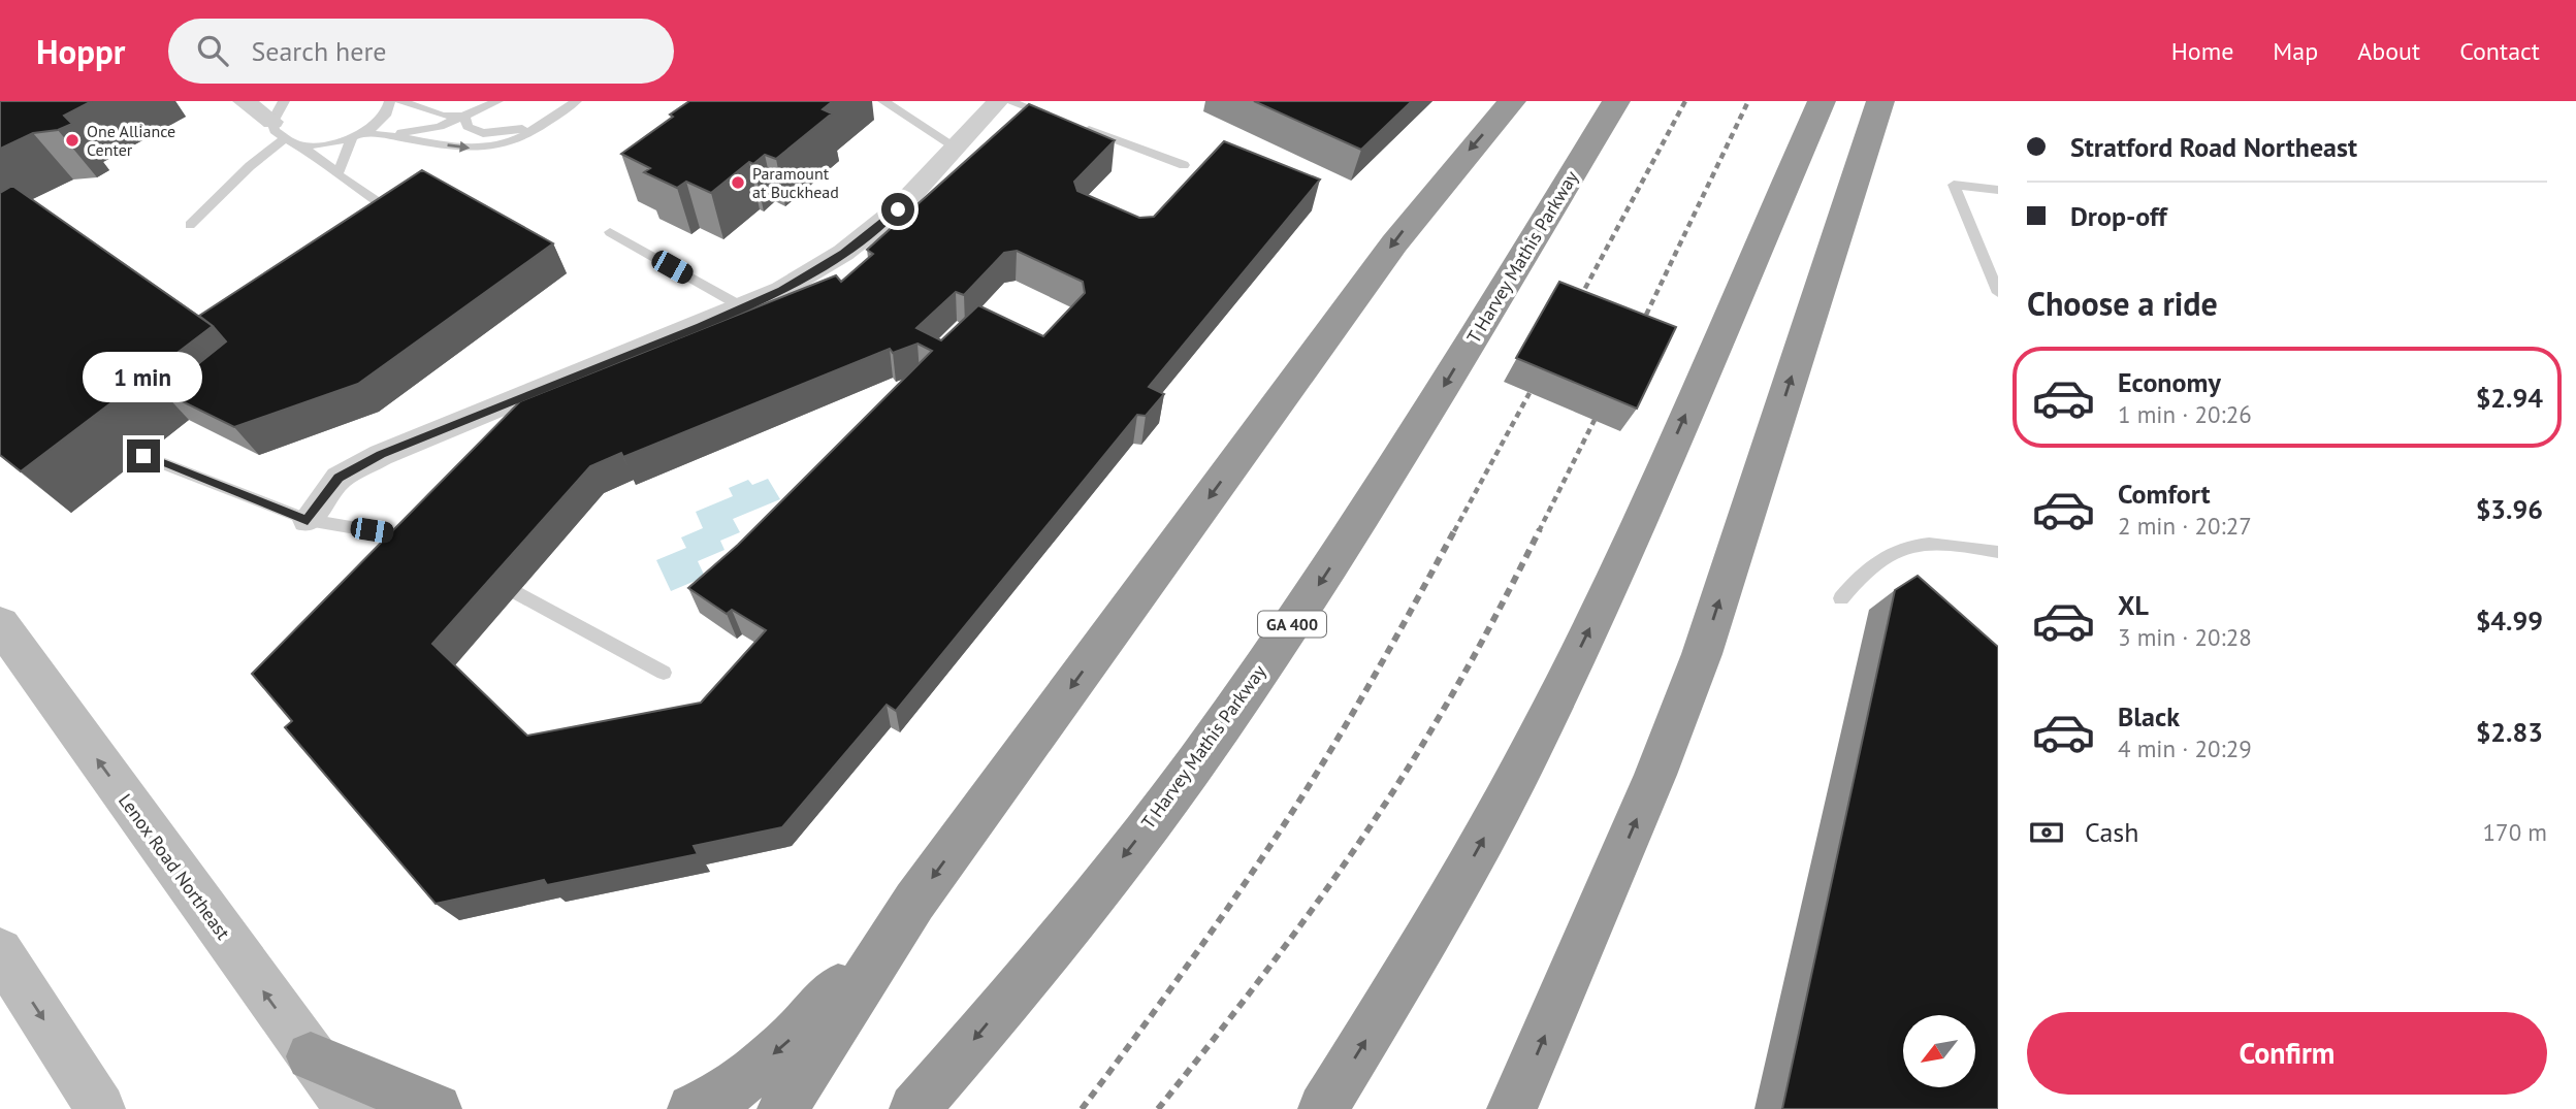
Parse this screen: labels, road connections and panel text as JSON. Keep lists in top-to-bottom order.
{
  "streets": {
    "highway": ["T Harvey Mathis Parkway", "GA 400"],
    "main road": ["Lenox Road Northeast"]
  },
  "places": ["One Alliance Center", "Paramount at Buckhead"],
  "north": "bottom left",
  "page": {
    "header": "Hoppr",
    "search": "Search here",
    "nav": [
      "Home",
      "Map",
      "About",
      "Contact"
    ],
    "banner": ["Stratford Road Northeast", "Drop-off"],
    "heading": "Choose a ride",
    "list": [
      {
        "name": "Economy",
        "note": "1 min · 20:26",
        "value": "$2.94"
      },
      {
        "name": "Comfort",
        "note": "2 min · 20:27",
        "value": "$3.96"
      },
      {
        "name": "XL",
        "note": "3 min · 20:28",
        "value": "$4.99"
      },
      {
        "name": "Black",
        "note": "4 min · 20:29",
        "value": "$2.83"
      }
    ],
    "bubble": "1 min",
    "pay": ["Cash", "170 m"],
    "buttons": "Confirm"
  }
}
